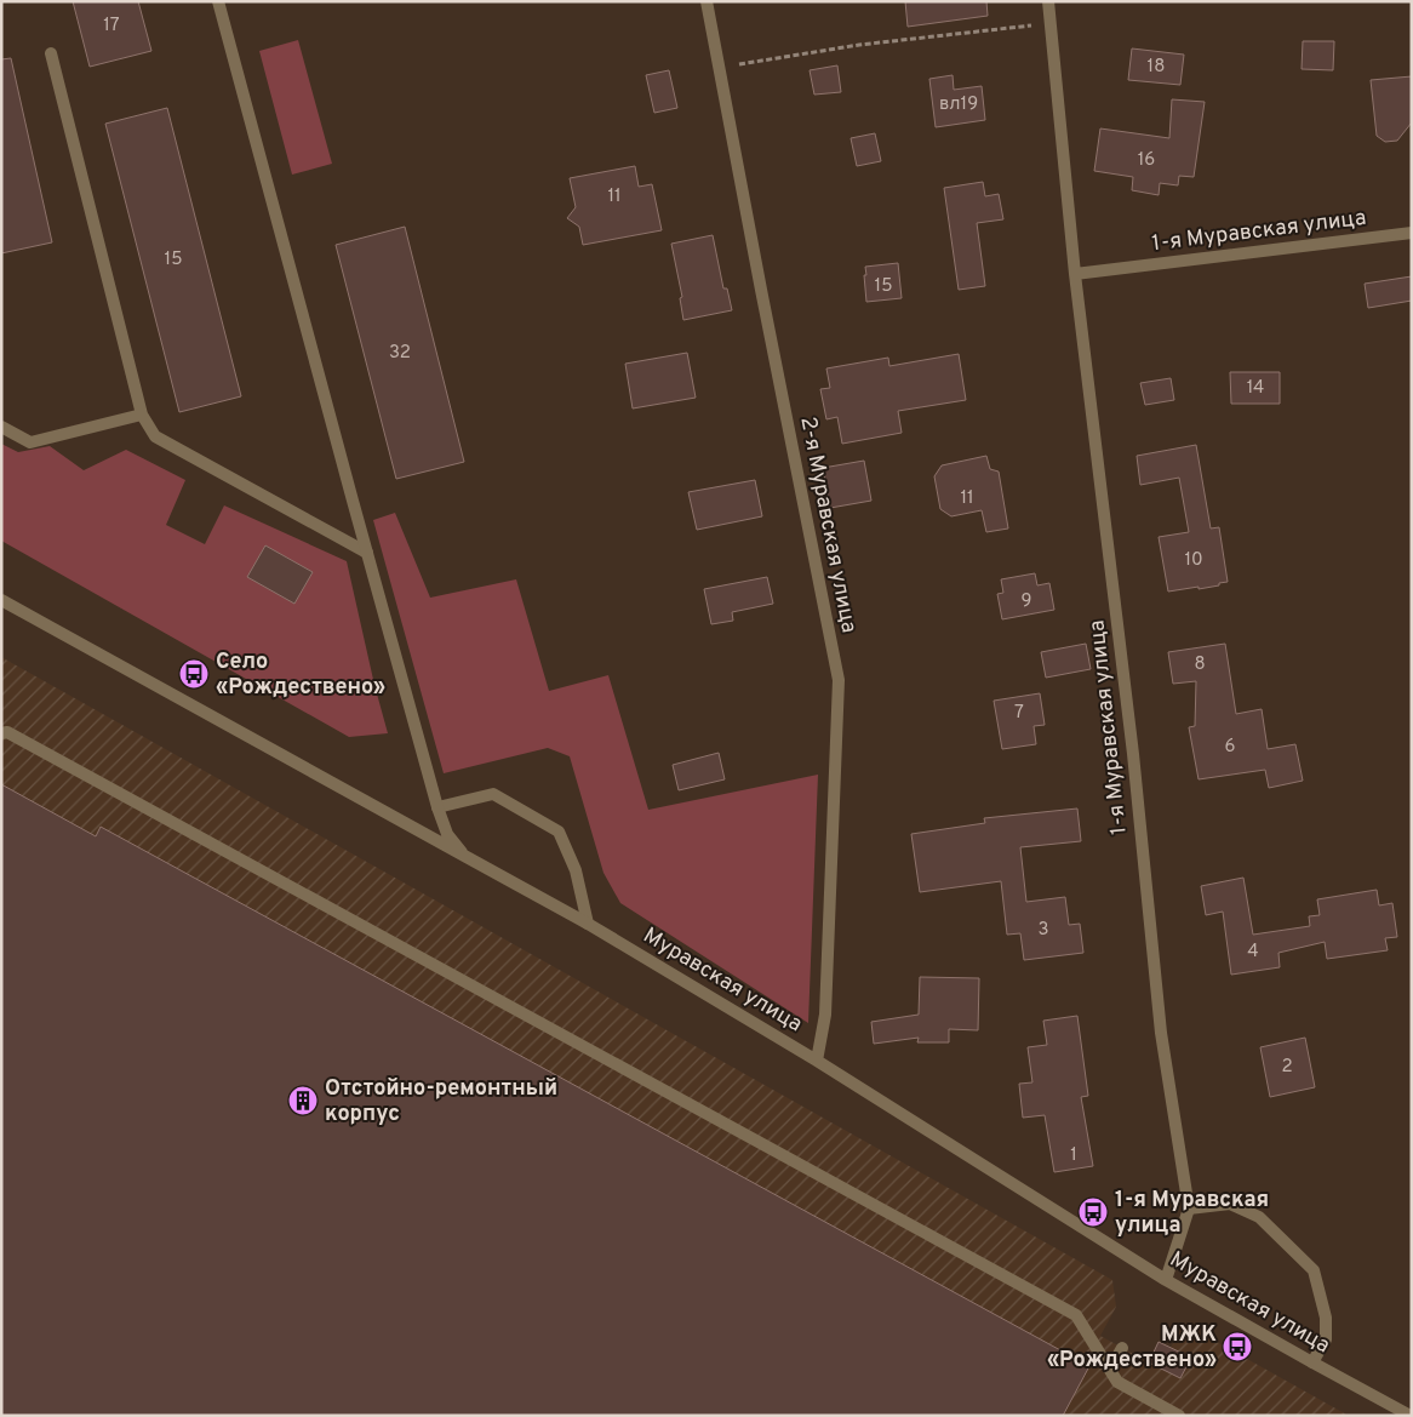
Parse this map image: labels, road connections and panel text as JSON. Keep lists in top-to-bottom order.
{
  "streets": {
    "street": ["1-я Муравская улица", "2-я Муравская улица", "Муравская улица"]
  },
  "crossings": [
    ["1-я Муравская улица", "Муравская улица"],
    ["2-я Муравская улица", "Муравская улица"]
  ],
  "places": {
    "bus stop": ["Село «Рождествено»", "1-я Муравская улица", "МЖК «Рождествено»"],
    "building": ["Отстойно-ремонтный корпус"]
  },
  "house_numbers": [
    "17",
    "18",
    "вл19",
    "16",
    "11",
    "15",
    "15",
    "32",
    "14",
    "11",
    "10",
    "9",
    "8",
    "7",
    "6",
    "3",
    "4",
    "2",
    "1"
  ]
}
